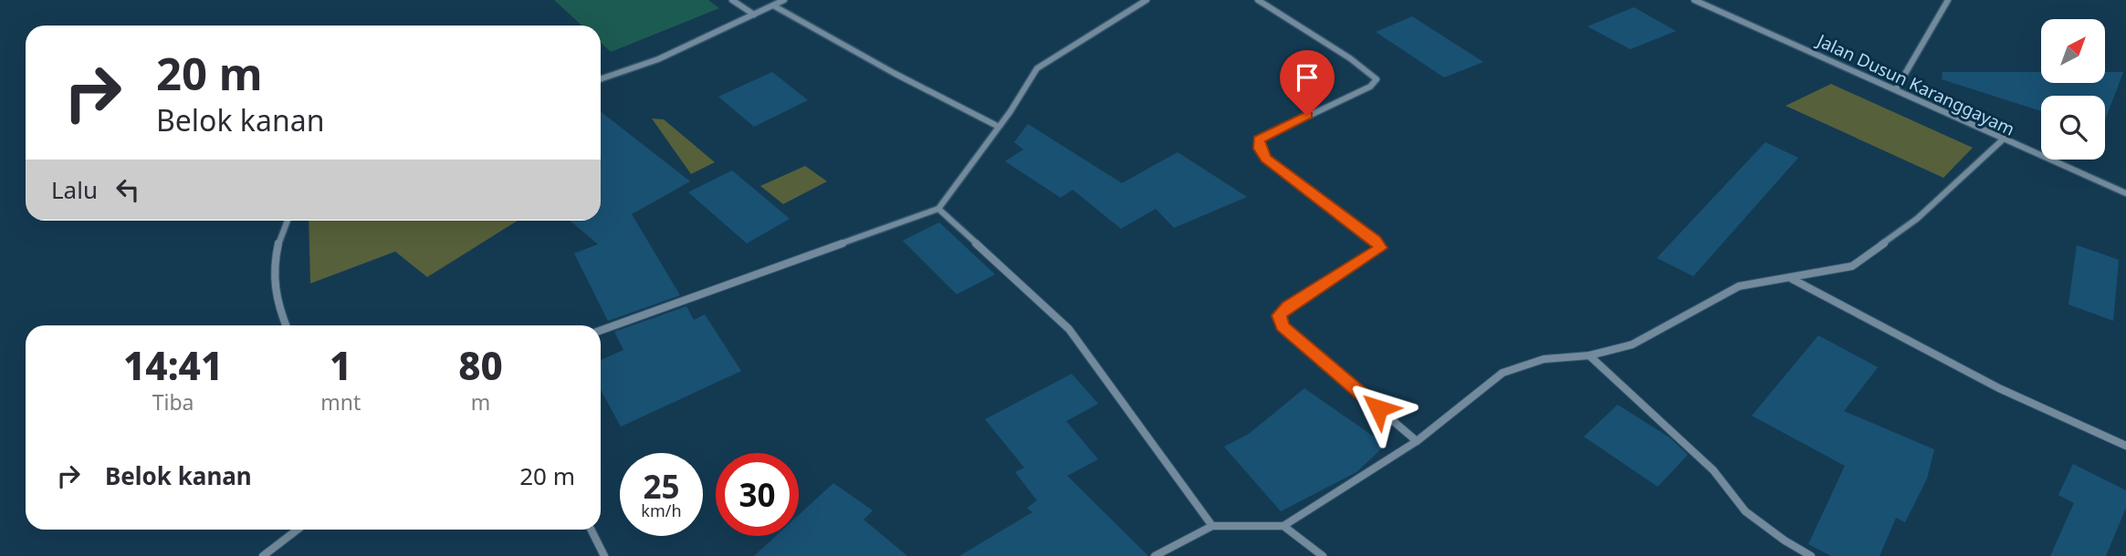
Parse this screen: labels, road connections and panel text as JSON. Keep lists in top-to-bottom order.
{
  "streets": {
    "street": ["Jalan Dusun Karanggayam"]
  },
  "north": "top right",
  "page": {
    "turn": ["20 m", "Belok kanan"],
    "then": "Lalu",
    "eta": [
      "14:41",
      "Tiba",
      "1",
      "mnt",
      "80",
      "m"
    ],
    "list": [
      {
        "name": "Belok kanan",
        "value": "20 m"
      }
    ],
    "speed": "25 km/h",
    "limit": "30"
  }
}
